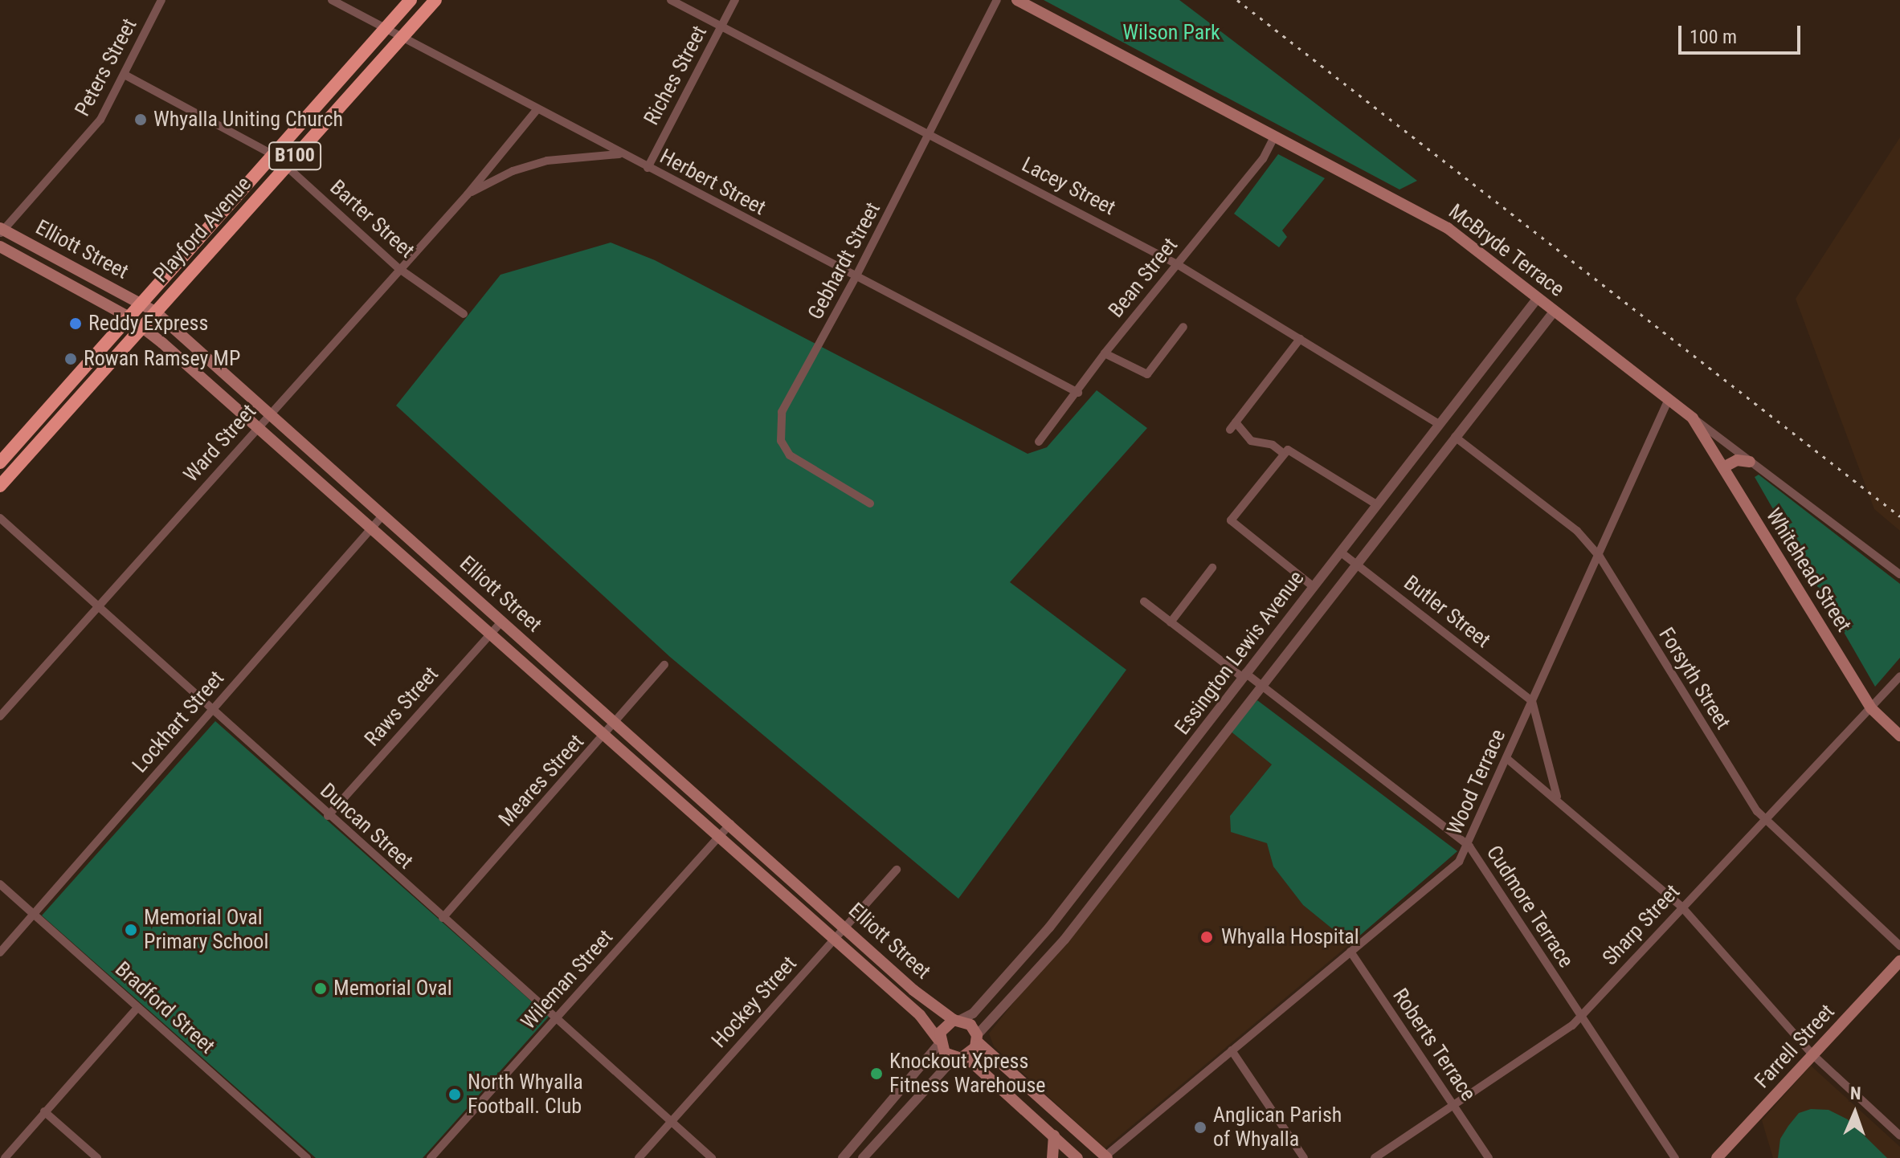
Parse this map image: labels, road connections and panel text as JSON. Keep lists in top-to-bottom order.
{
  "streets": {
    "highway": ["B100", "Playford Avenue"],
    "main road": [
      "Elliott Street",
      "McBryde Terrace",
      "Whitehead Street",
      "Farrell Street"
    ],
    "street": [
      "Peters Street",
      "Riches Street",
      "Herbert Street",
      "Lacey Street",
      "Barter Street",
      "Gebhardt Street",
      "Bean Street",
      "Ward Street",
      "Butler Street",
      "Essington Lewis Avenue",
      "Forsyth Street",
      "Raws Street",
      "Lockhart Street",
      "Meares Street",
      "Wood Terrace",
      "Duncan Street",
      "Cudmore Terrace",
      "Sharp Street",
      "Wileman Street",
      "Hockey Street",
      "Bradford Street",
      "Roberts Terrace"
    ]
  },
  "crossings": [
    ["Peters Street", "Barter Street"],
    ["Peters Street", "Elliott Street"],
    ["Riches Street", "Herbert Street"],
    ["Riches Street", "Lacey Street"],
    ["Herbert Street", "Playford Avenue"],
    ["Herbert Street", "Gebhardt Street"],
    ["Herbert Street", "Bean Street"],
    ["Herbert Street", "Ward Street"],
    ["Lacey Street", "Gebhardt Street"],
    ["Lacey Street", "Bean Street"],
    ["Lacey Street", "Essington Lewis Avenue"],
    ["Barter Street", "Playford Avenue"],
    ["Barter Street", "Ward Street"],
    ["Playford Avenue", "Elliott Street"],
    ["Elliott Street", "Ward Street"],
    ["Elliott Street", "Essington Lewis Avenue"],
    ["Elliott Street", "Raws Street"],
    ["Elliott Street", "Lockhart Street"],
    ["Elliott Street", "Meares Street"],
    ["Elliott Street", "Wileman Street"],
    ["Elliott Street", "Hockey Street"],
    ["McBryde Terrace", "Bean Street"],
    ["McBryde Terrace", "Whitehead Street"],
    ["McBryde Terrace", "Essington Lewis Avenue"],
    ["McBryde Terrace", "Wood Terrace"],
    ["Ward Street", "Duncan Street"],
    ["Whitehead Street", "Sharp Street"],
    ["Butler Street", "Essington Lewis Avenue"],
    ["Butler Street", "Wood Terrace"],
    ["Essington Lewis Avenue", "Forsyth Street"],
    ["Essington Lewis Avenue", "Cudmore Terrace"],
    ["Forsyth Street", "Wood Terrace"],
    ["Forsyth Street", "Sharp Street"],
    ["Raws Street", "Duncan Street"],
    ["Lockhart Street", "Duncan Street"],
    ["Lockhart Street", "Bradford Street"],
    ["Meares Street", "Duncan Street"],
    ["Wood Terrace", "Cudmore Terrace"],
    ["Wood Terrace", "Roberts Terrace"],
    ["Duncan Street", "Wileman Street"],
    ["Duncan Street", "Hockey Street"],
    ["Cudmore Terrace", "Sharp Street"],
    ["Sharp Street", "Roberts Terrace"]
  ],
  "parks": ["Wilson Park"],
  "places": [
    "Whyalla Uniting Church",
    "Reddy Express",
    "Rowan Ramsey MP",
    "Memorial Oval Primary School",
    "Whyalla Hospital",
    "Memorial Oval",
    "Knockout Xpress Fitness Warehouse",
    "North Whyalla Football. Club",
    "Anglican Parish of Whyalla"
  ],
  "scale_bar": "100 m",
  "north": "top"
}
